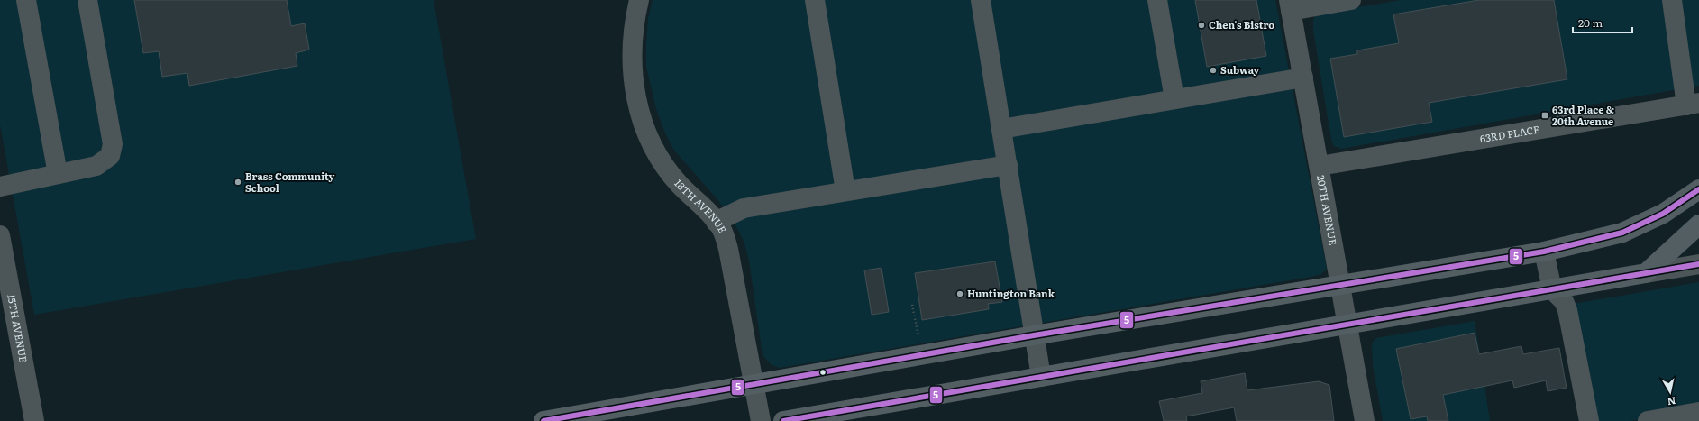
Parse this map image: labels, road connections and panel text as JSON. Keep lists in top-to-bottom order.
{
  "streets": {
    "street": [
      "63RD PLACE",
      "18TH AVENUE",
      "20TH AVENUE",
      "15TH AVENUE"
    ]
  },
  "crossings": [
    ["63RD PLACE", "20TH AVENUE"]
  ],
  "places": {
    "other": [
      "Chen's Bistro",
      "Subway",
      "Brass Community School",
      "Huntington Bank"
    ],
    "transit": ["63rd Place & 20th Avenue"]
  },
  "lines": ["transit line 5"],
  "scale_bar": "20 m",
  "north": "bottom"
}
